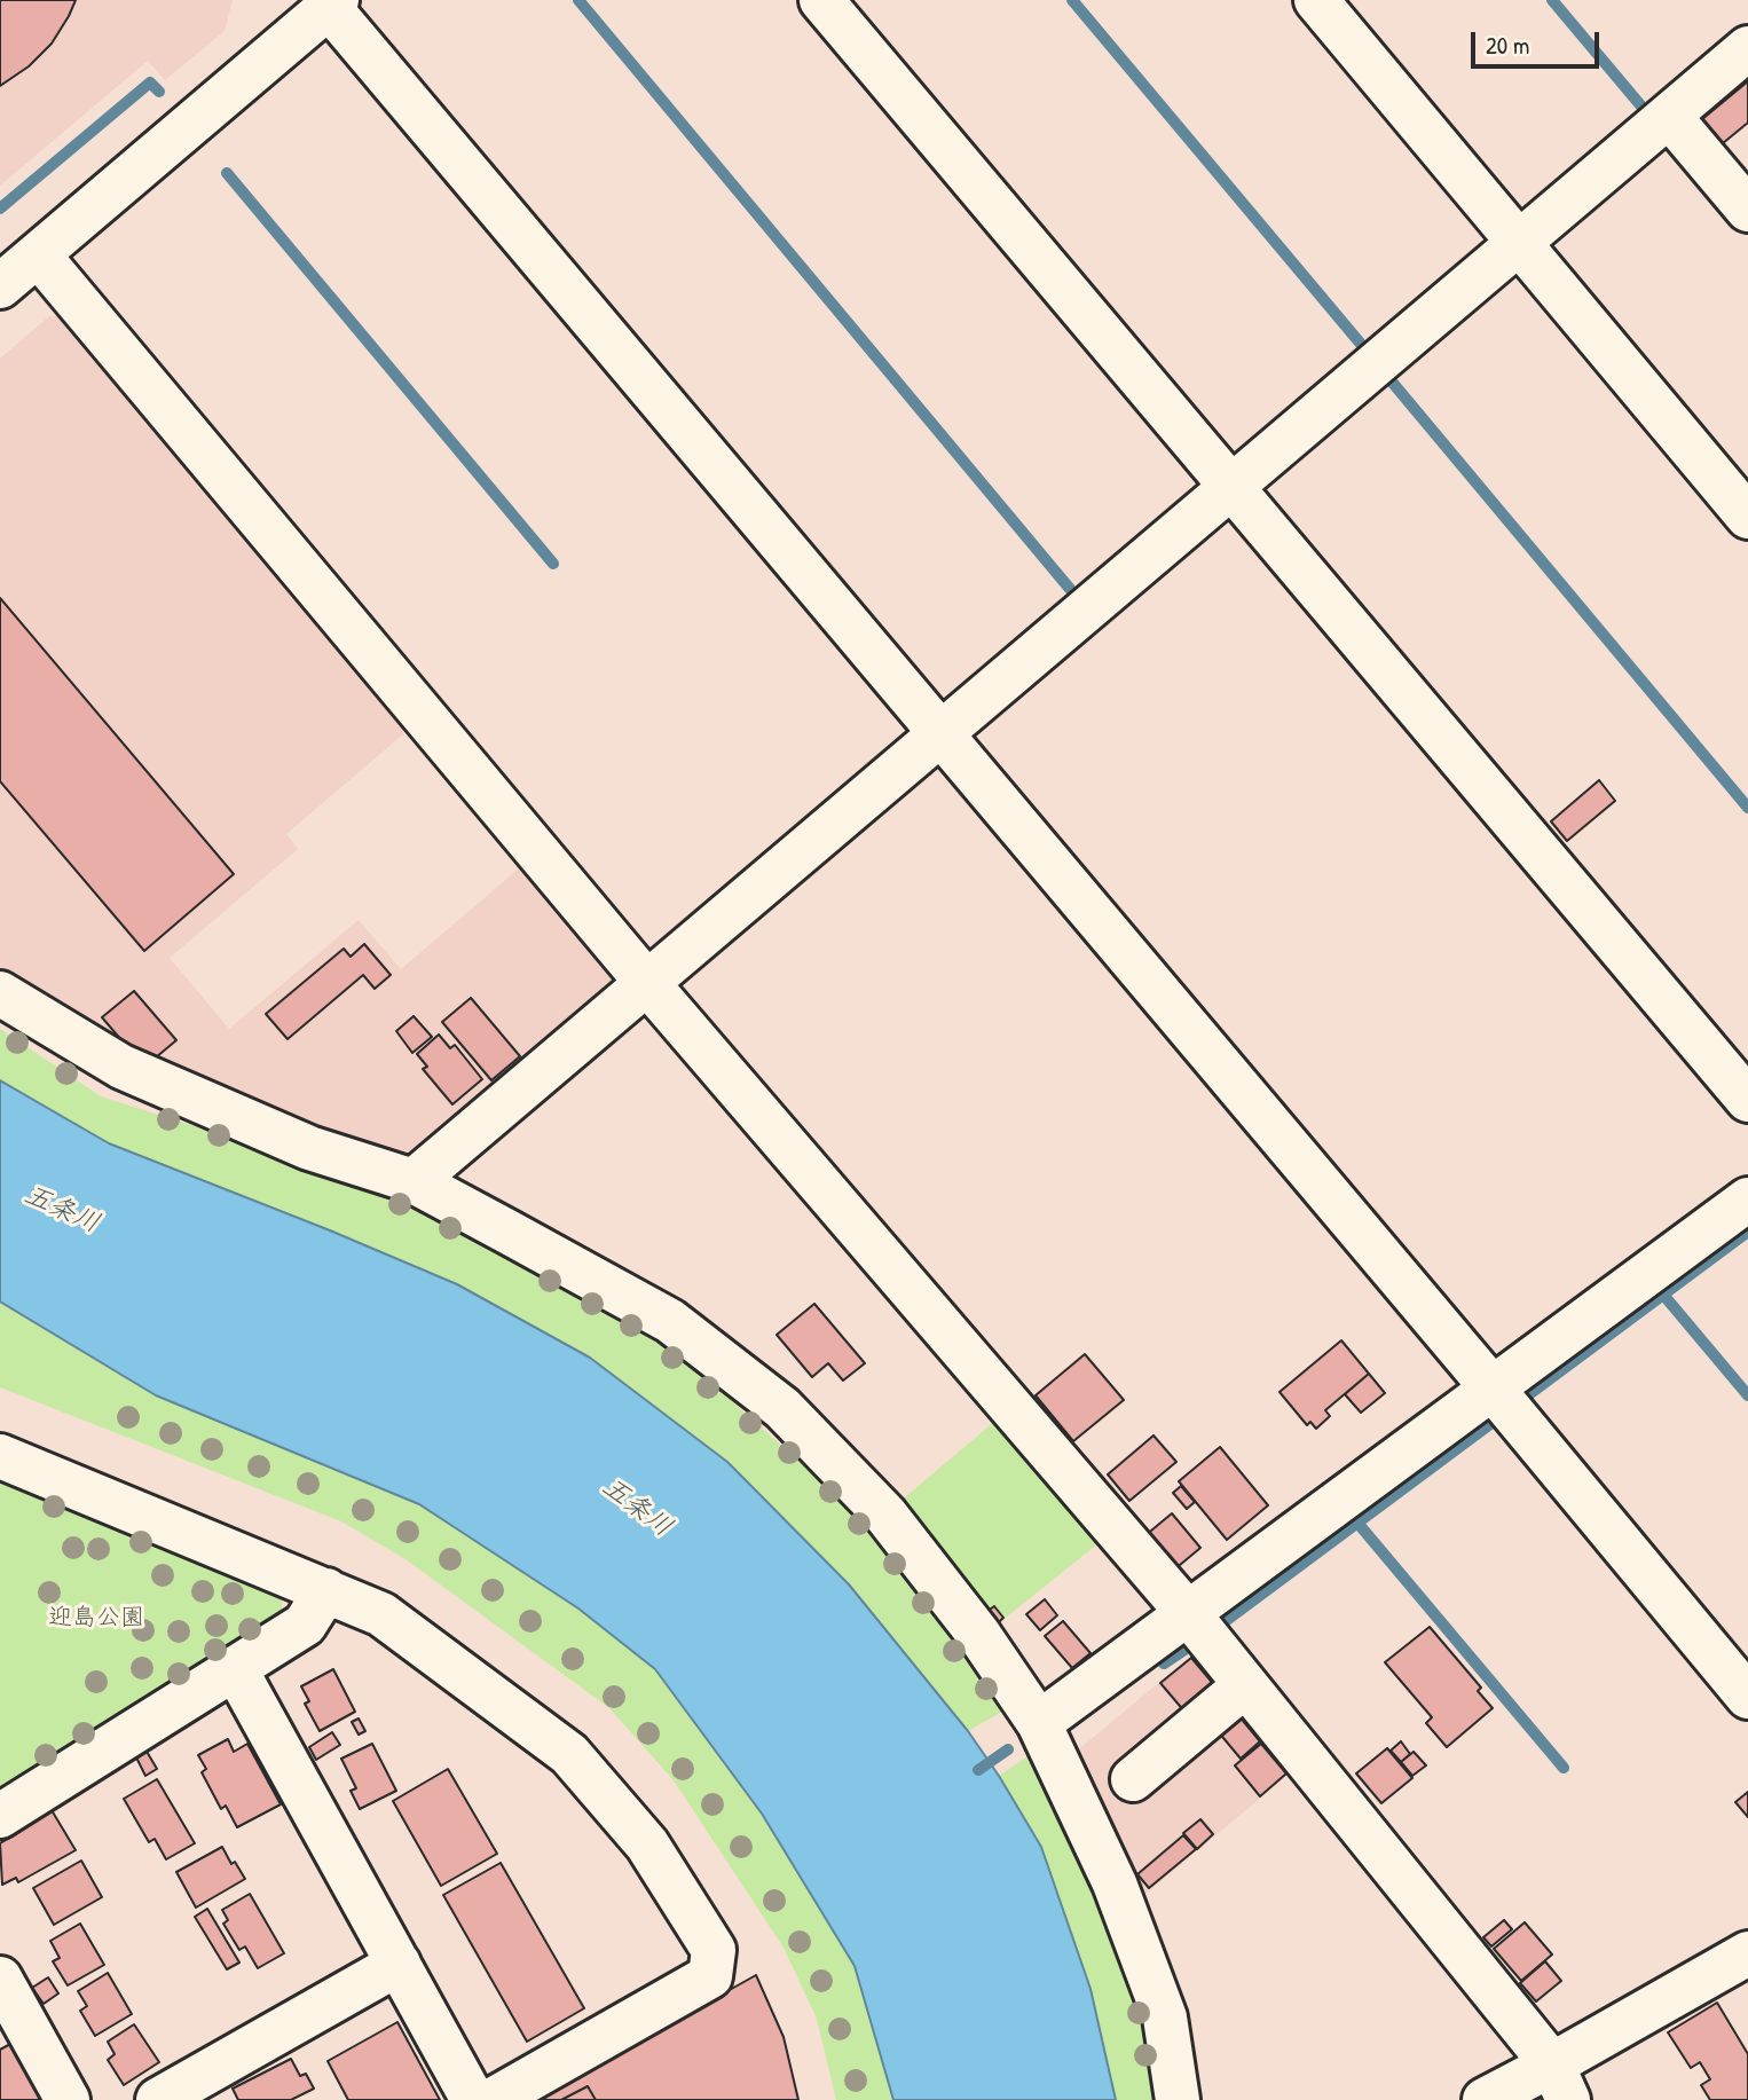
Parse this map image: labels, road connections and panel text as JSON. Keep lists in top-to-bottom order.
{
  "water": ["五条川"],
  "parks": ["迎島公園"],
  "scale_bar": "20 m"
}
